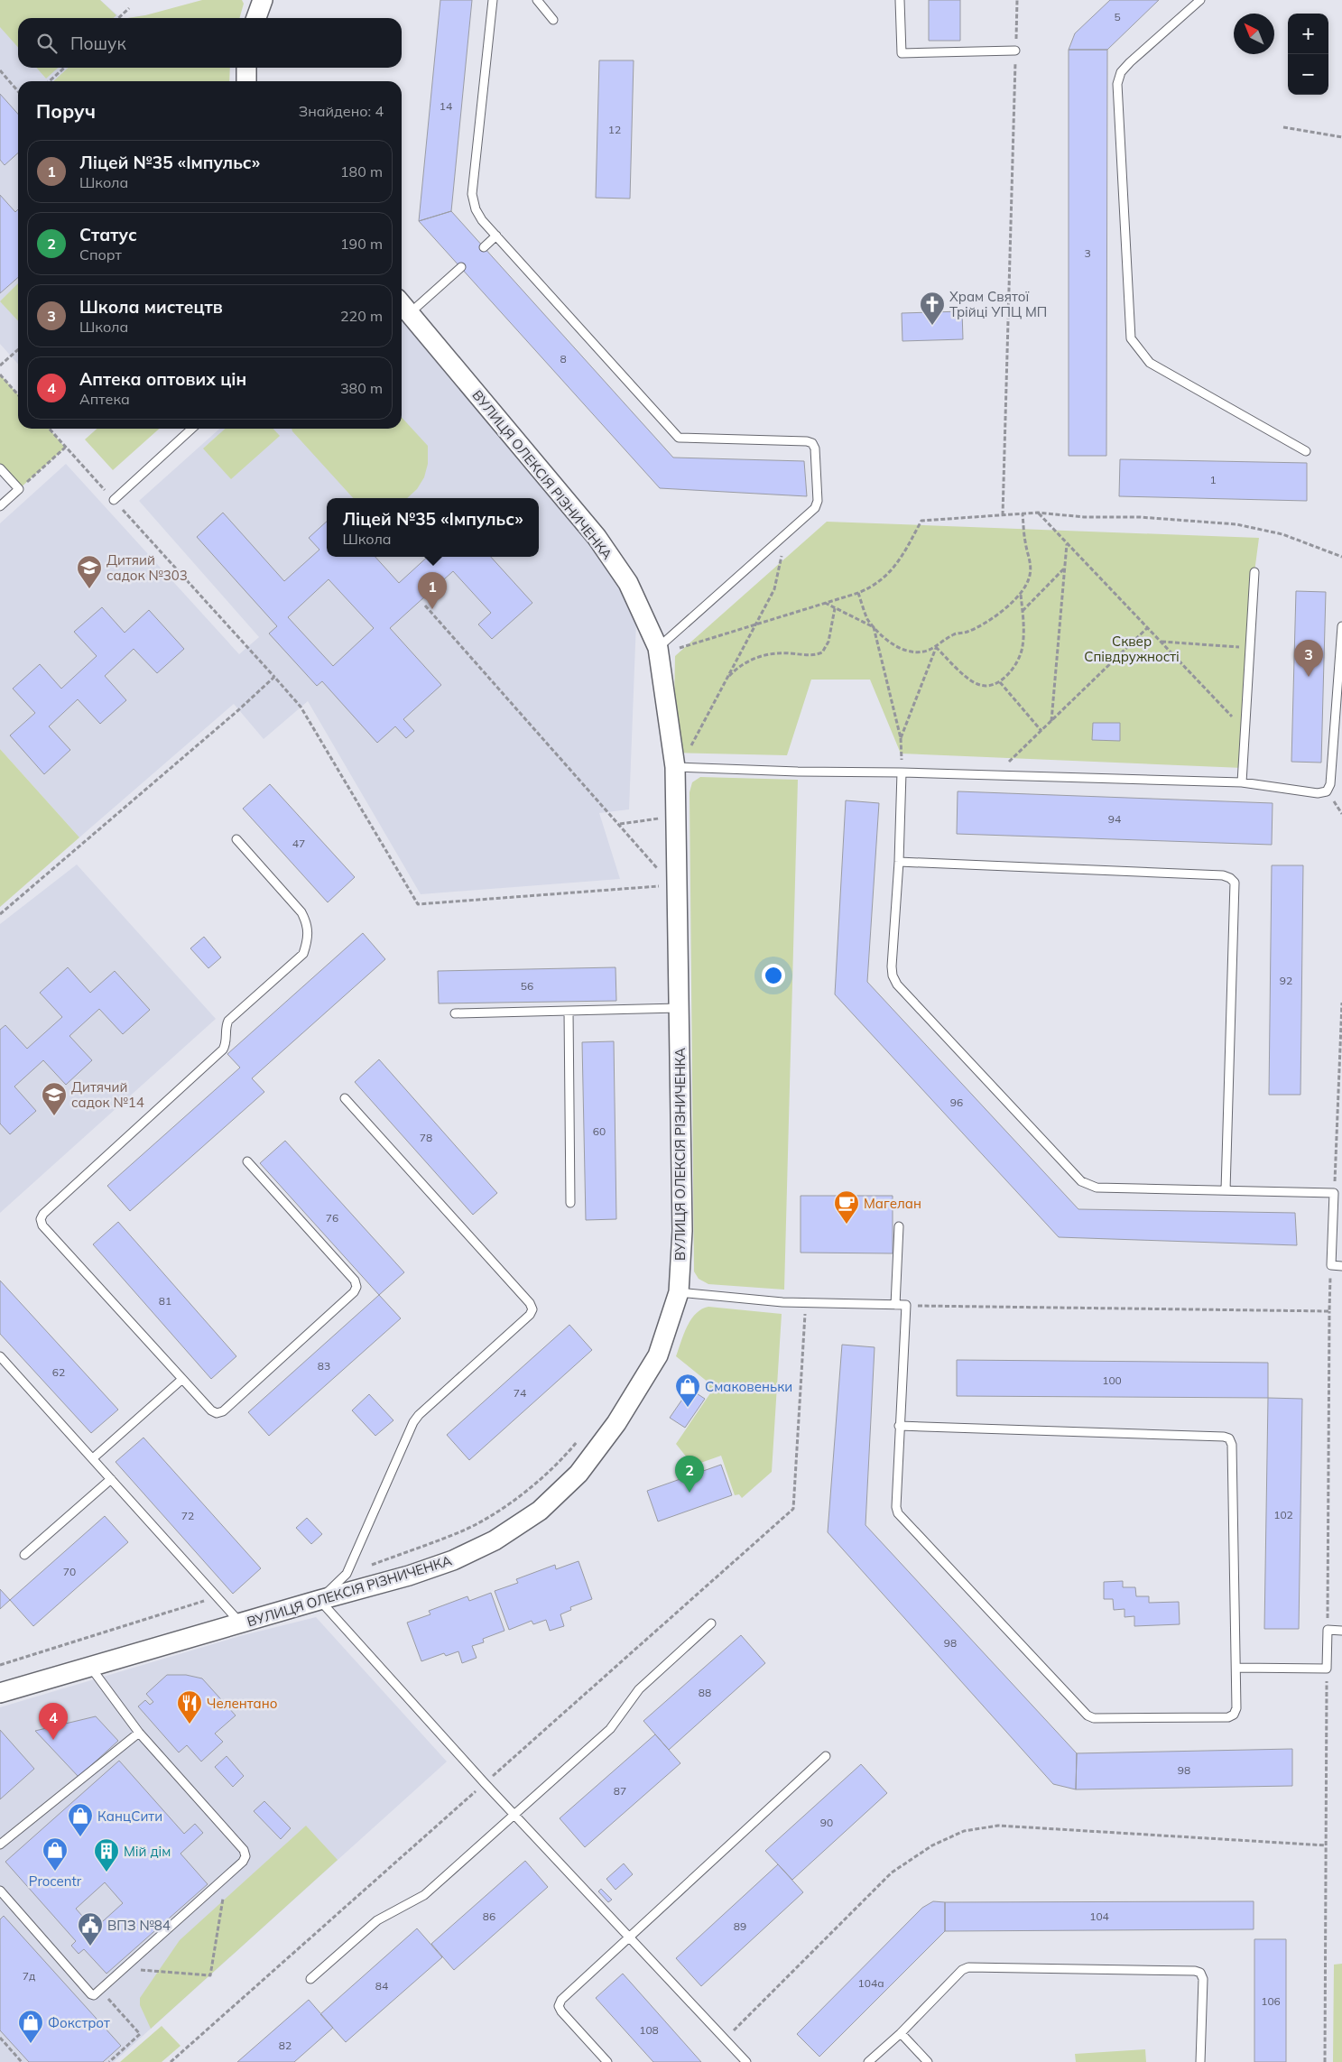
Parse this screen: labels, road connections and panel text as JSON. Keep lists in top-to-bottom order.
{
  "streets": {
    "street": ["ВУЛИЦЯ ОЛЕКСІЯ РІЗНИЧЕНКА"]
  },
  "parks": ["Сквер Співдружності"],
  "places": {
    "church": ["Храм Святої Трійці УПЦ МП"],
    "school or university": ["Дитяий садок №303", "Дитячий садок №14"],
    "cafe": ["Магелан"],
    "shop": [
      "Смаковеньки",
      "КанцСити",
      "Procentr",
      "Фокстрот"
    ],
    "restaurant": ["Челентано"],
    "building": ["Мій дім"],
    "public building": ["ВПЗ №84"]
  },
  "house_numbers": [
    "5",
    "14",
    "12",
    "3",
    "8",
    "1",
    "94",
    "47",
    "92",
    "56",
    "96",
    "60",
    "78",
    "76",
    "81",
    "83",
    "62",
    "100",
    "74",
    "102",
    "72",
    "70",
    "98",
    "88",
    "98",
    "87",
    "90",
    "86",
    "104",
    "89",
    "7д",
    "104а",
    "84",
    "106",
    "108",
    "82"
  ],
  "north": "top left",
  "page": {
    "map_buttons": ["+", "−"],
    "search": "Пошук",
    "heading": ["Поруч", "Знайдено: 4"],
    "list": [
      {
        "mark": "1",
        "name": "Ліцей №35 «Імпульс»",
        "note": "Школа",
        "value": "180 m"
      },
      {
        "mark": "2",
        "name": "Статус",
        "note": "Спорт",
        "value": "190 m"
      },
      {
        "mark": "3",
        "name": "Школа мистецтв",
        "note": "Школа",
        "value": "220 m"
      },
      {
        "mark": "4",
        "name": "Аптека оптових цін",
        "note": "Аптека",
        "value": "380 m"
      }
    ],
    "popup": ["Ліцей №35 «Імпульс»", "Школа"],
    "pins": [
      "1",
      "3",
      "2",
      "4"
    ]
  }
}
